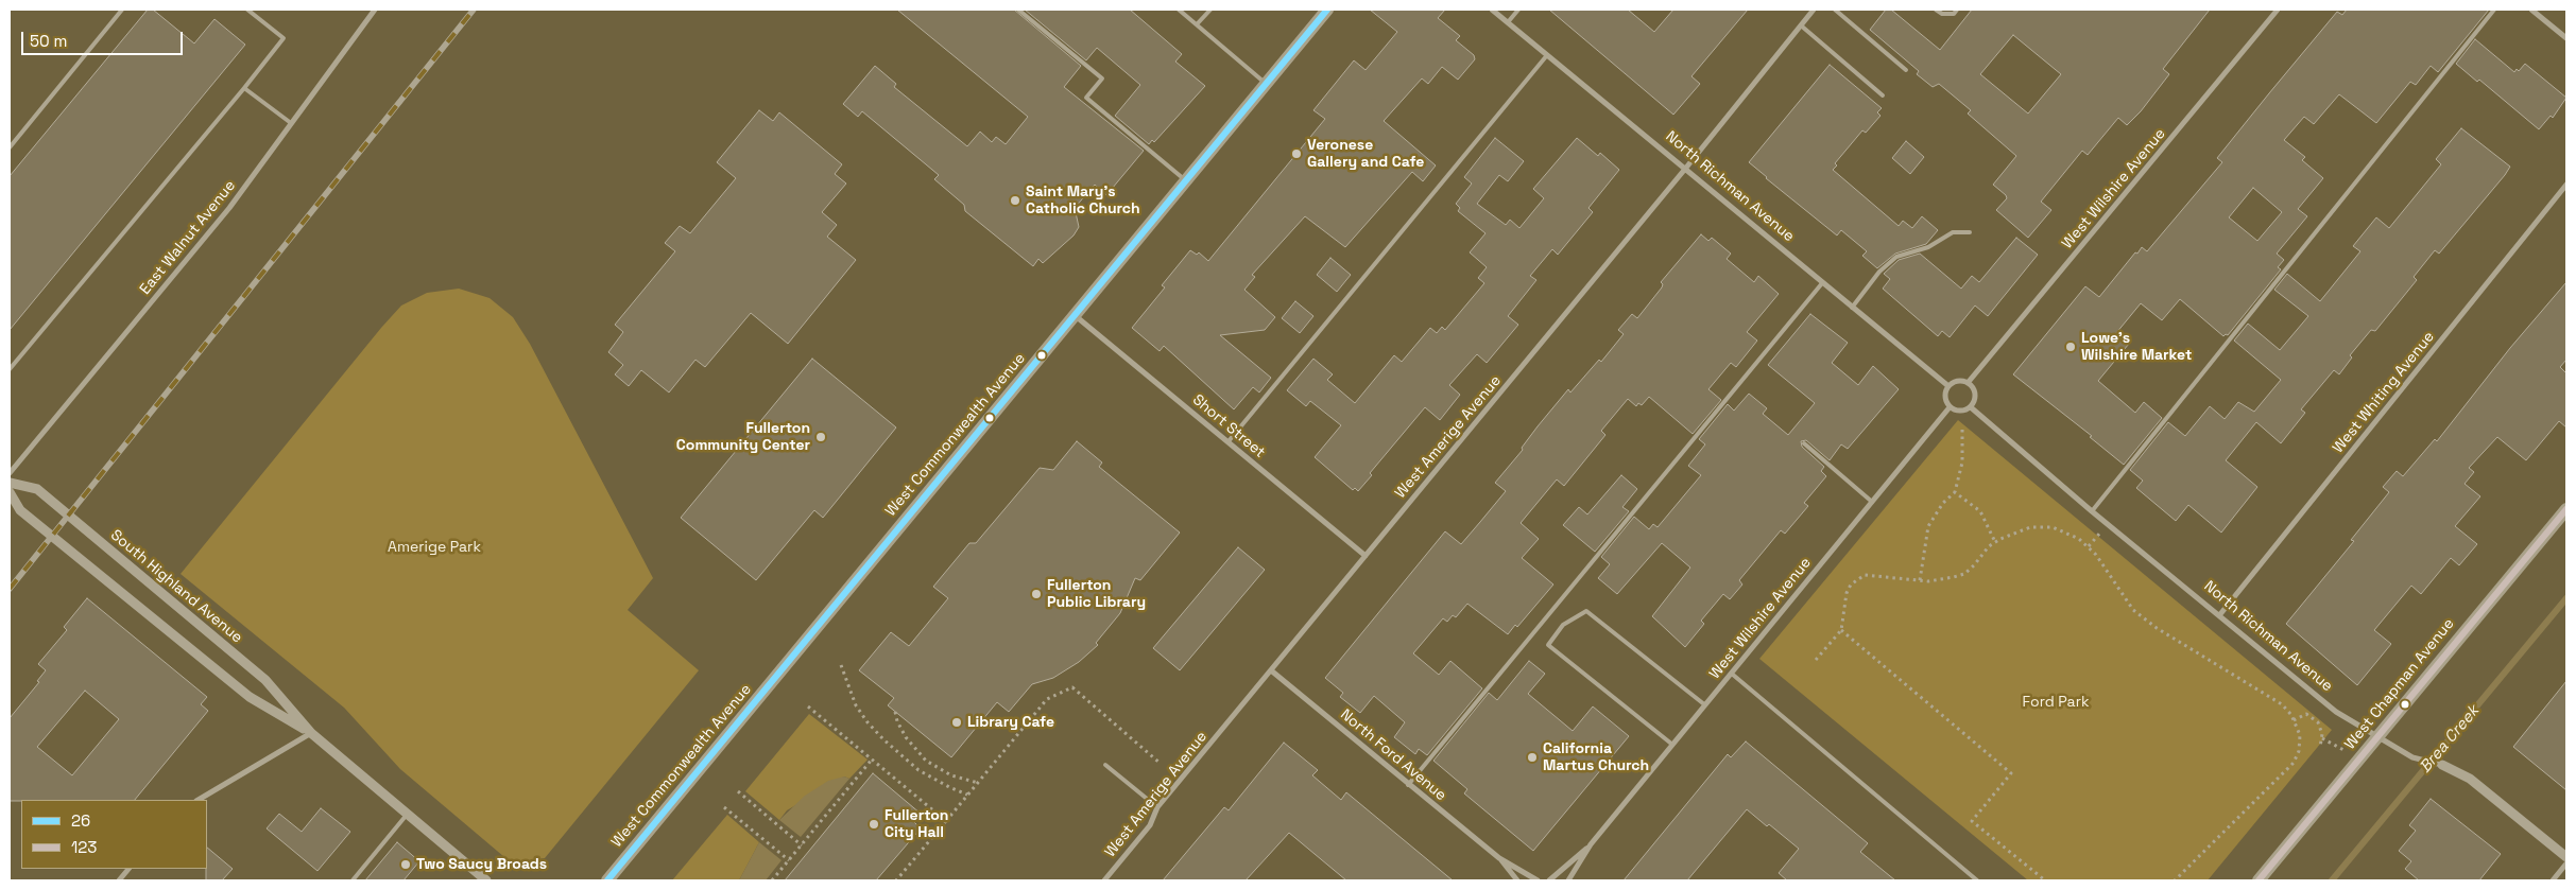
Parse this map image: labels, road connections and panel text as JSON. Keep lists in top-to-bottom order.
{
  "streets": {
    "main road": ["West Commonwealth Avenue", "West Chapman Avenue"],
    "street": [
      "North Richman Avenue",
      "West Wilshire Avenue",
      "East Walnut Avenue",
      "West Whiting Avenue",
      "Short Street",
      "West Amerige Avenue",
      "South Highland Avenue",
      "North Ford Avenue"
    ]
  },
  "crossings": [
    ["North Richman Avenue", "West Wilshire Avenue"],
    ["North Richman Avenue", "West Whiting Avenue"],
    ["North Richman Avenue", "West Amerige Avenue"],
    ["North Richman Avenue", "West Chapman Avenue"],
    ["Short Street", "West Commonwealth Avenue"],
    ["Short Street", "West Amerige Avenue"],
    ["West Amerige Avenue", "North Ford Avenue"]
  ],
  "water": ["Brea Creek"],
  "parks": ["Amerige Park", "Ford Park"],
  "places": [
    "Veronese Gallery and Cafe",
    "Saint Mary's Catholic Church",
    "Lowe's Wilshire Market",
    "Fullerton Community Center",
    "Fullerton Public Library",
    "Library Cafe",
    "California Martus Church",
    "Fullerton City Hall",
    "Two Saucy Broads"
  ],
  "lines": ["transit line 26", "transit line 123"],
  "legend": ["26", "123"],
  "scale_bar": "50 m"
}
